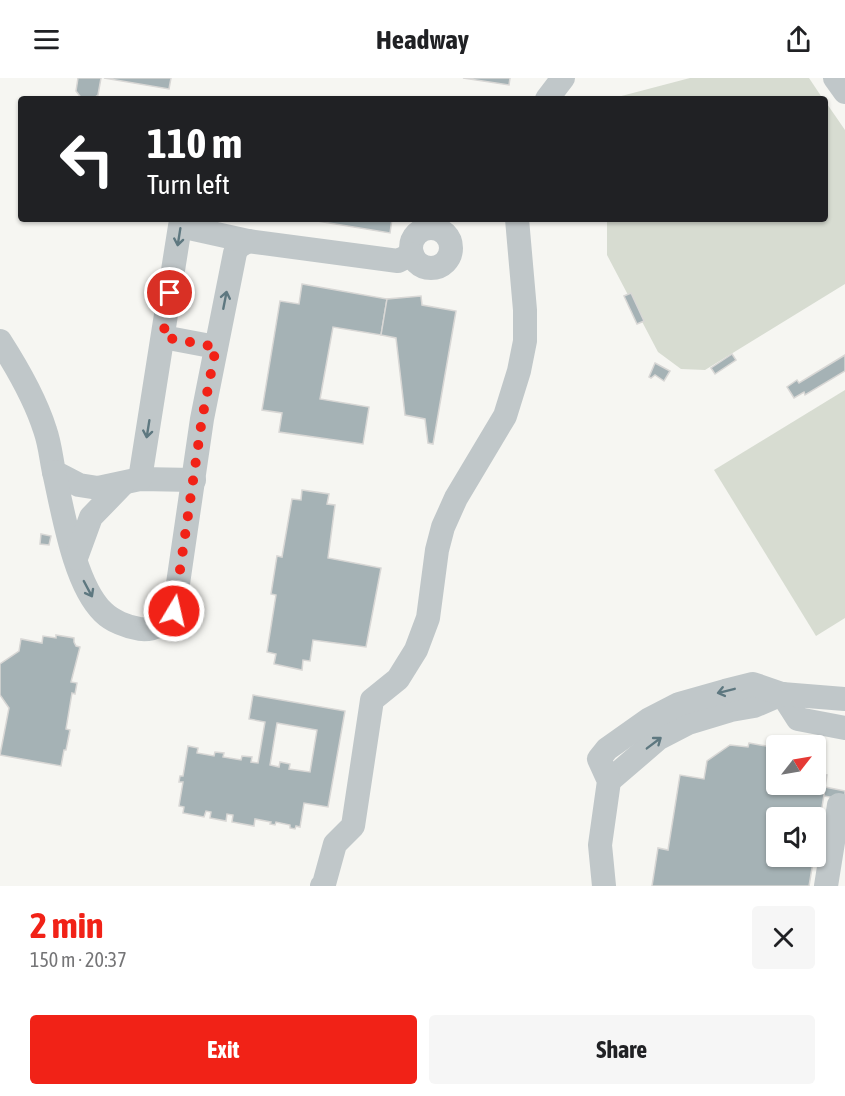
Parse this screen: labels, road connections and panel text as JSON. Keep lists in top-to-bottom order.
{
  "north": "top right",
  "page": {
    "header": "Headway",
    "turn": ["110 m", "Turn left"],
    "heading": ["2 min", "150 m · 20:37"],
    "buttons": ["Exit", "Share"]
  }
}
